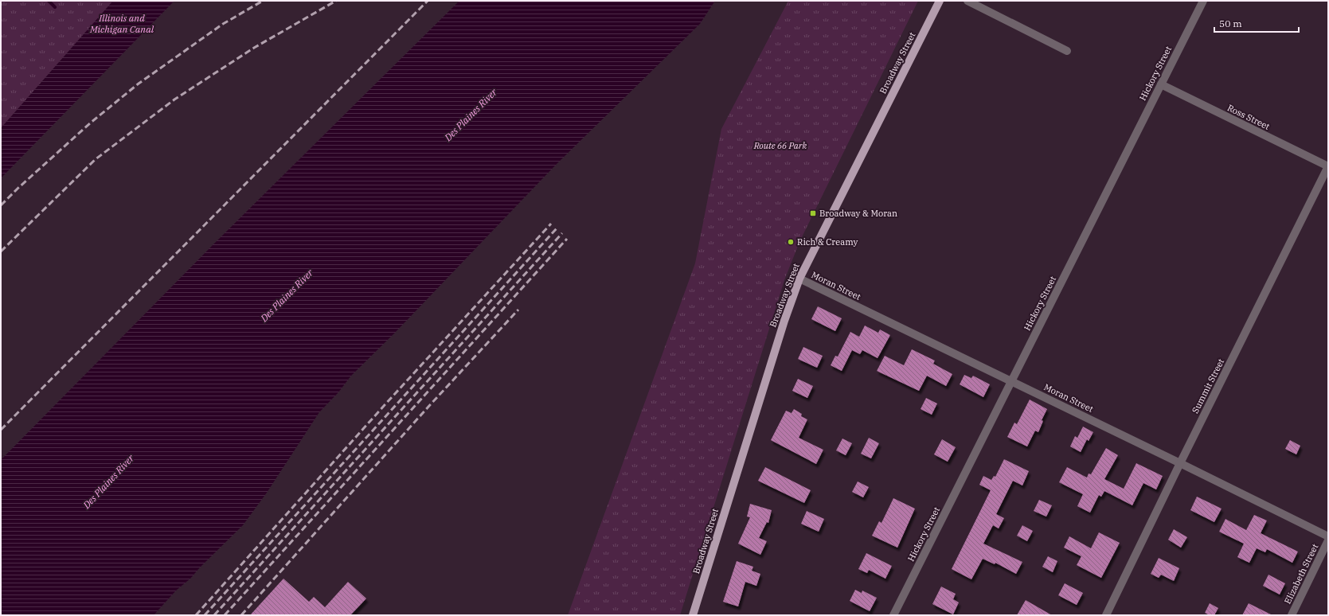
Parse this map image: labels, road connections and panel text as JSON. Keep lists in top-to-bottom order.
{
  "streets": {
    "main road": ["Broadway Street"],
    "street": [
      "Hickory Street",
      "Ross Street",
      "Moran Street",
      "Summit Street",
      "Elizabeth Street"
    ]
  },
  "crossings": [
    ["Broadway Street", "Moran Street"],
    ["Hickory Street", "Ross Street"],
    ["Hickory Street", "Moran Street"],
    ["Ross Street", "Summit Street"],
    ["Moran Street", "Summit Street"]
  ],
  "water": ["Illinois and Michigan Canal", "Des Plaines River"],
  "parks": ["Route 66 Park"],
  "places": {
    "transit": ["Broadway & Moran"],
    "other": ["Rich & Creamy"]
  },
  "scale_bar": "50 m"
}
